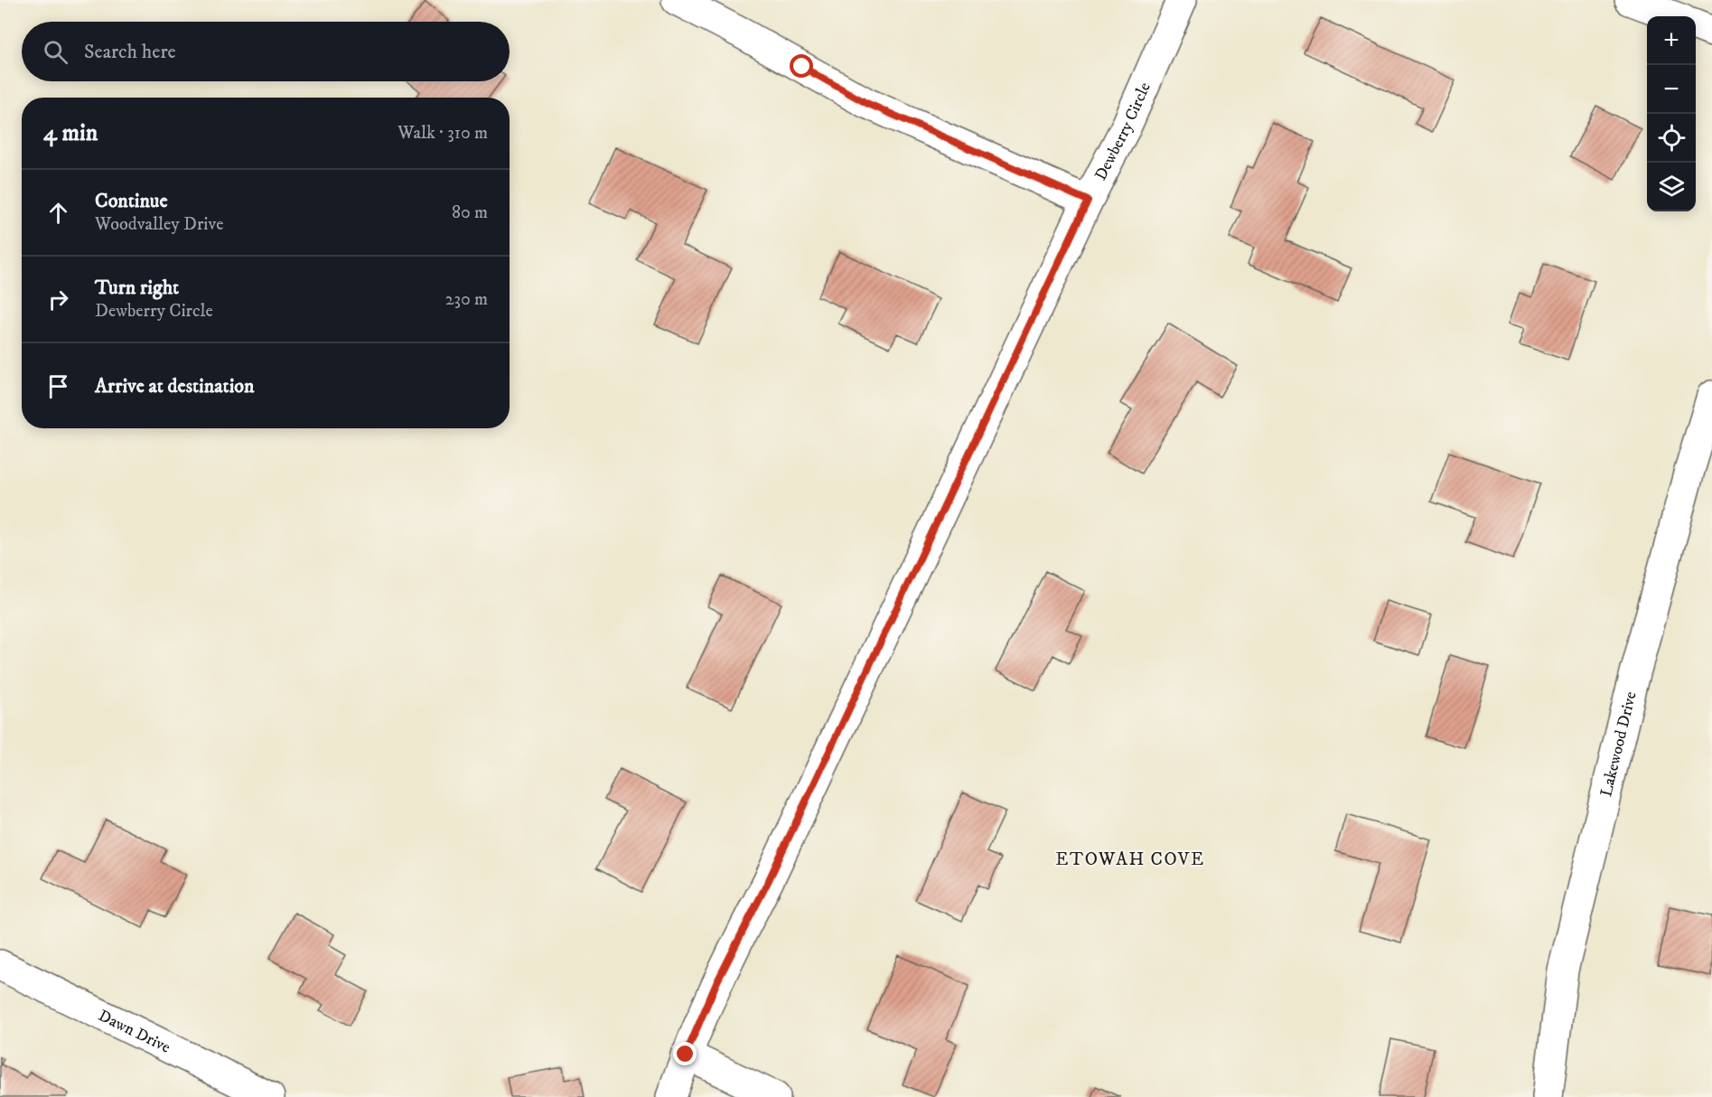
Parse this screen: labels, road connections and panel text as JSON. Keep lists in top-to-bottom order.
{
  "streets": {
    "street": ["Dewberry Circle", "Lakewood Drive", "Dawn Drive"]
  },
  "districts": ["ETOWAH COVE"],
  "page": {
    "map_buttons": ["+", "−"],
    "search": "Search here",
    "heading": ["4 min", "Walk · 310 m"],
    "list": [
      ["Continue", "Woodvalley Drive", "80 m"],
      ["Turn right", "Dewberry Circle", "230 m"],
      "Arrive at destination"
    ]
  }
}
